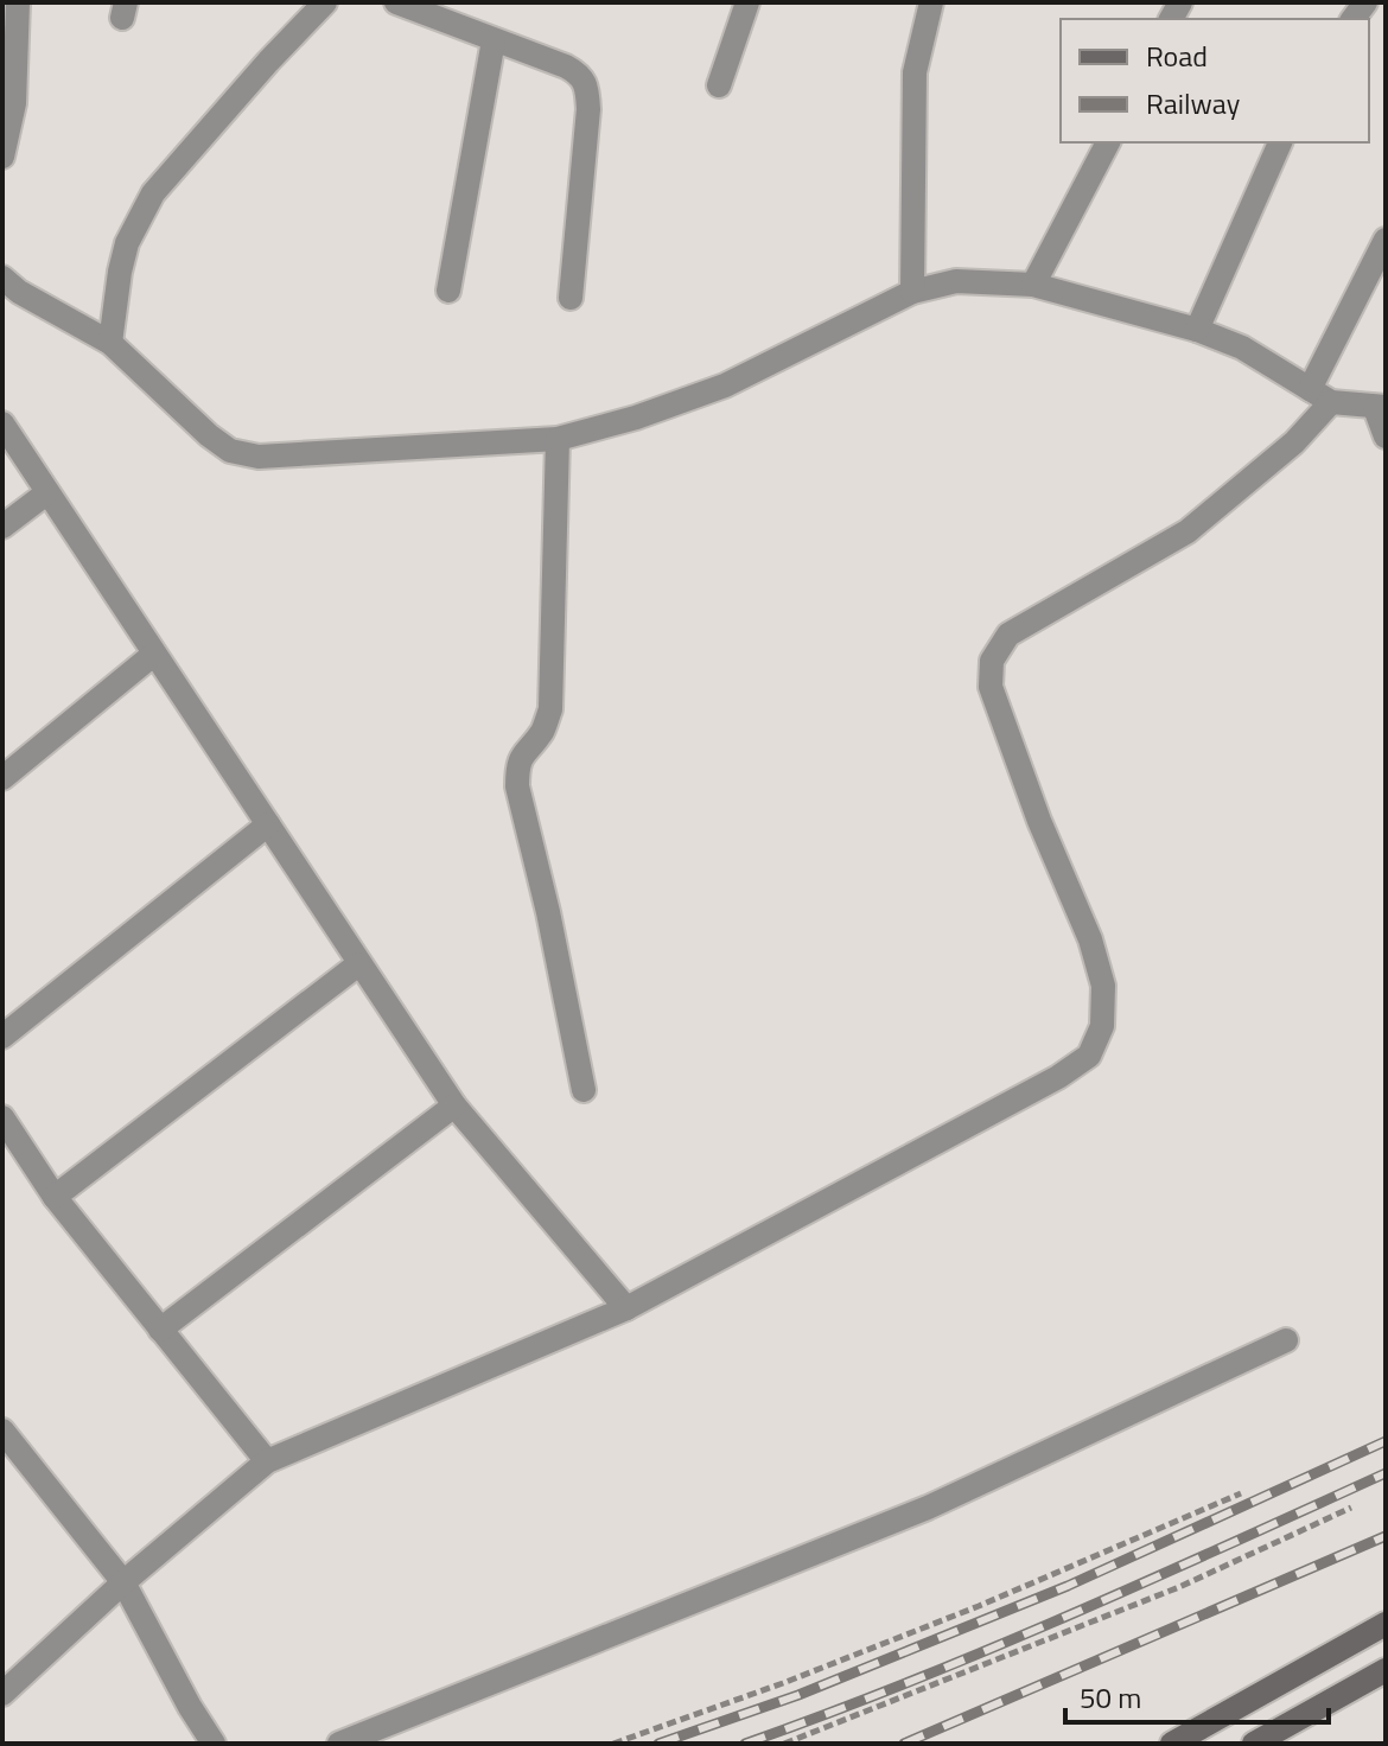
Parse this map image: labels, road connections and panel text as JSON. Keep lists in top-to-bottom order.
{
  "legend": ["Road", "Railway"],
  "scale_bar": "50 m"
}
